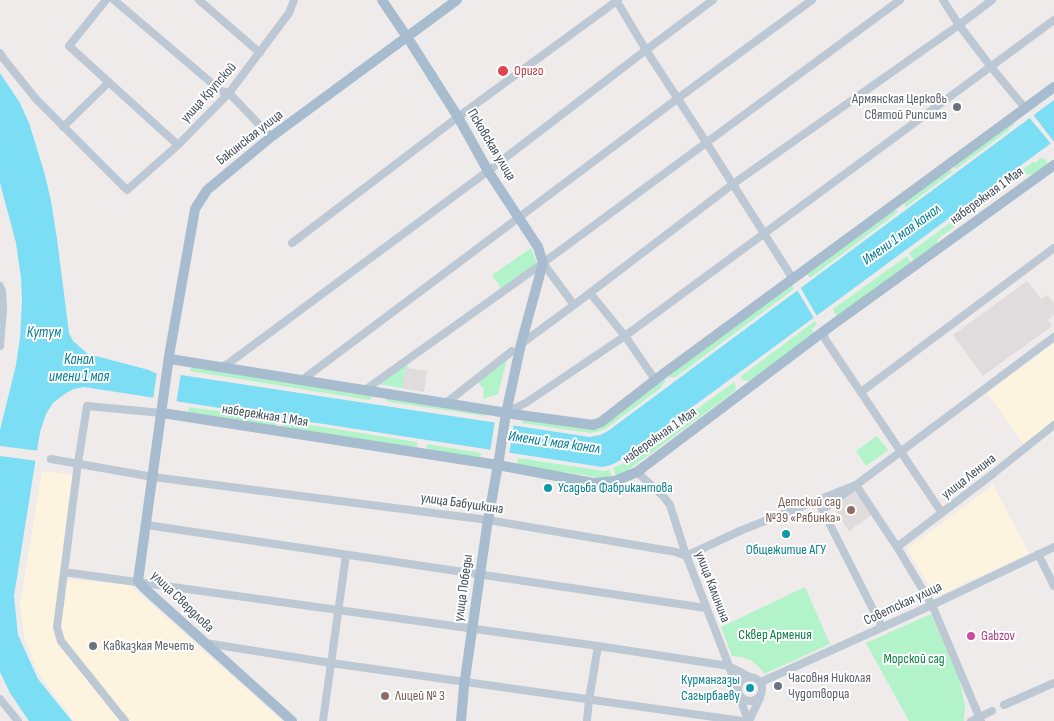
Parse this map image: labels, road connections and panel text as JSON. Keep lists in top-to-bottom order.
{
  "streets": {
    "main road": [
      "Бакинская улица",
      "Псковская улица",
      "набережная 1 Мая",
      "улица Победы",
      "улица Свердлова"
    ],
    "street": [
      "улица Крупской",
      "улица Ленина",
      "улица Бабушкина",
      "улица Калинина",
      "Советская улица"
    ]
  },
  "crossings": [
    ["Бакинская улица", "Псковская улица"],
    ["Бакинская улица", "набережная 1 Мая"],
    ["Бакинская улица", "улица Свердлова"],
    ["Псковская улица", "улица Победы"],
    ["набережная 1 Мая", "улица Бабушкина"],
    ["набережная 1 Мая", "улица Калинина"],
    ["набережная 1 Мая", "улица Победы"],
    ["набережная 1 Мая", "улица Свердлова"],
    ["улица Бабушкина", "улица Калинина"],
    ["улица Бабушкина", "улица Победы"],
    ["улица Бабушкина", "улица Свердлова"],
    ["улица Калинина", "Советская улица"]
  ],
  "water": ["Имени 1 мая канал", "Кутум", "Канал имени 1 мая"],
  "parks": ["Сквер Армения", "Морской сад"],
  "places": [
    "Ориго",
    "Армянская Церковь Святой Рипсимэ",
    "Усадьба Фабрикантова",
    "Детский сад №39 «Рябинка»",
    "Общежитие АГУ",
    "Gabzov",
    "Кавказкая Мечеть",
    "Часовня Николая Чудотворца",
    "Курмангазы Сагырбаеву",
    "Лицей № 3"
  ]
}
